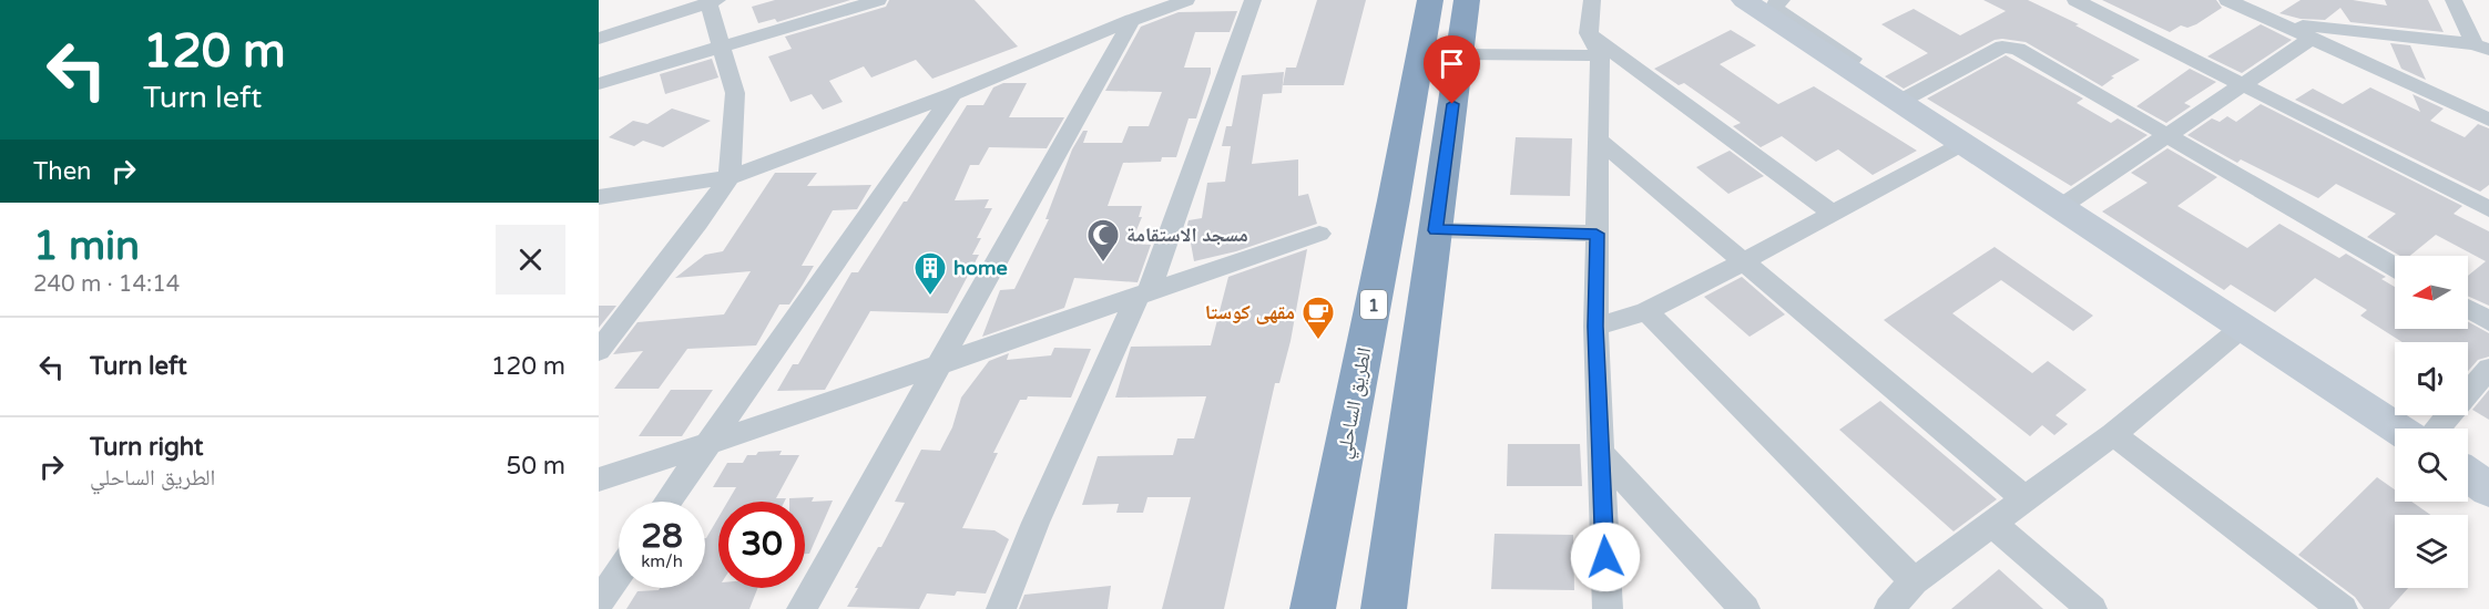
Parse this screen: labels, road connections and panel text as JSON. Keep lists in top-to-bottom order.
{
  "streets": {
    "highway": ["1", "الطريق الساحلي"]
  },
  "places": {
    "mosque": ["مسجد الاستقامة"],
    "building": ["home"],
    "cafe": ["مقهى كوستا"]
  },
  "north": "left",
  "page": {
    "turn": ["120 m", "Turn left"],
    "then": "Then",
    "heading": ["1 min", "240 m · 14:14"],
    "list": [
      {
        "name": "Turn left",
        "value": "120 m"
      },
      {
        "name": "Turn right",
        "note": "الطريق الساحلي",
        "value": "50 m"
      }
    ],
    "speed": "28 km/h",
    "limit": "30"
  }
}
